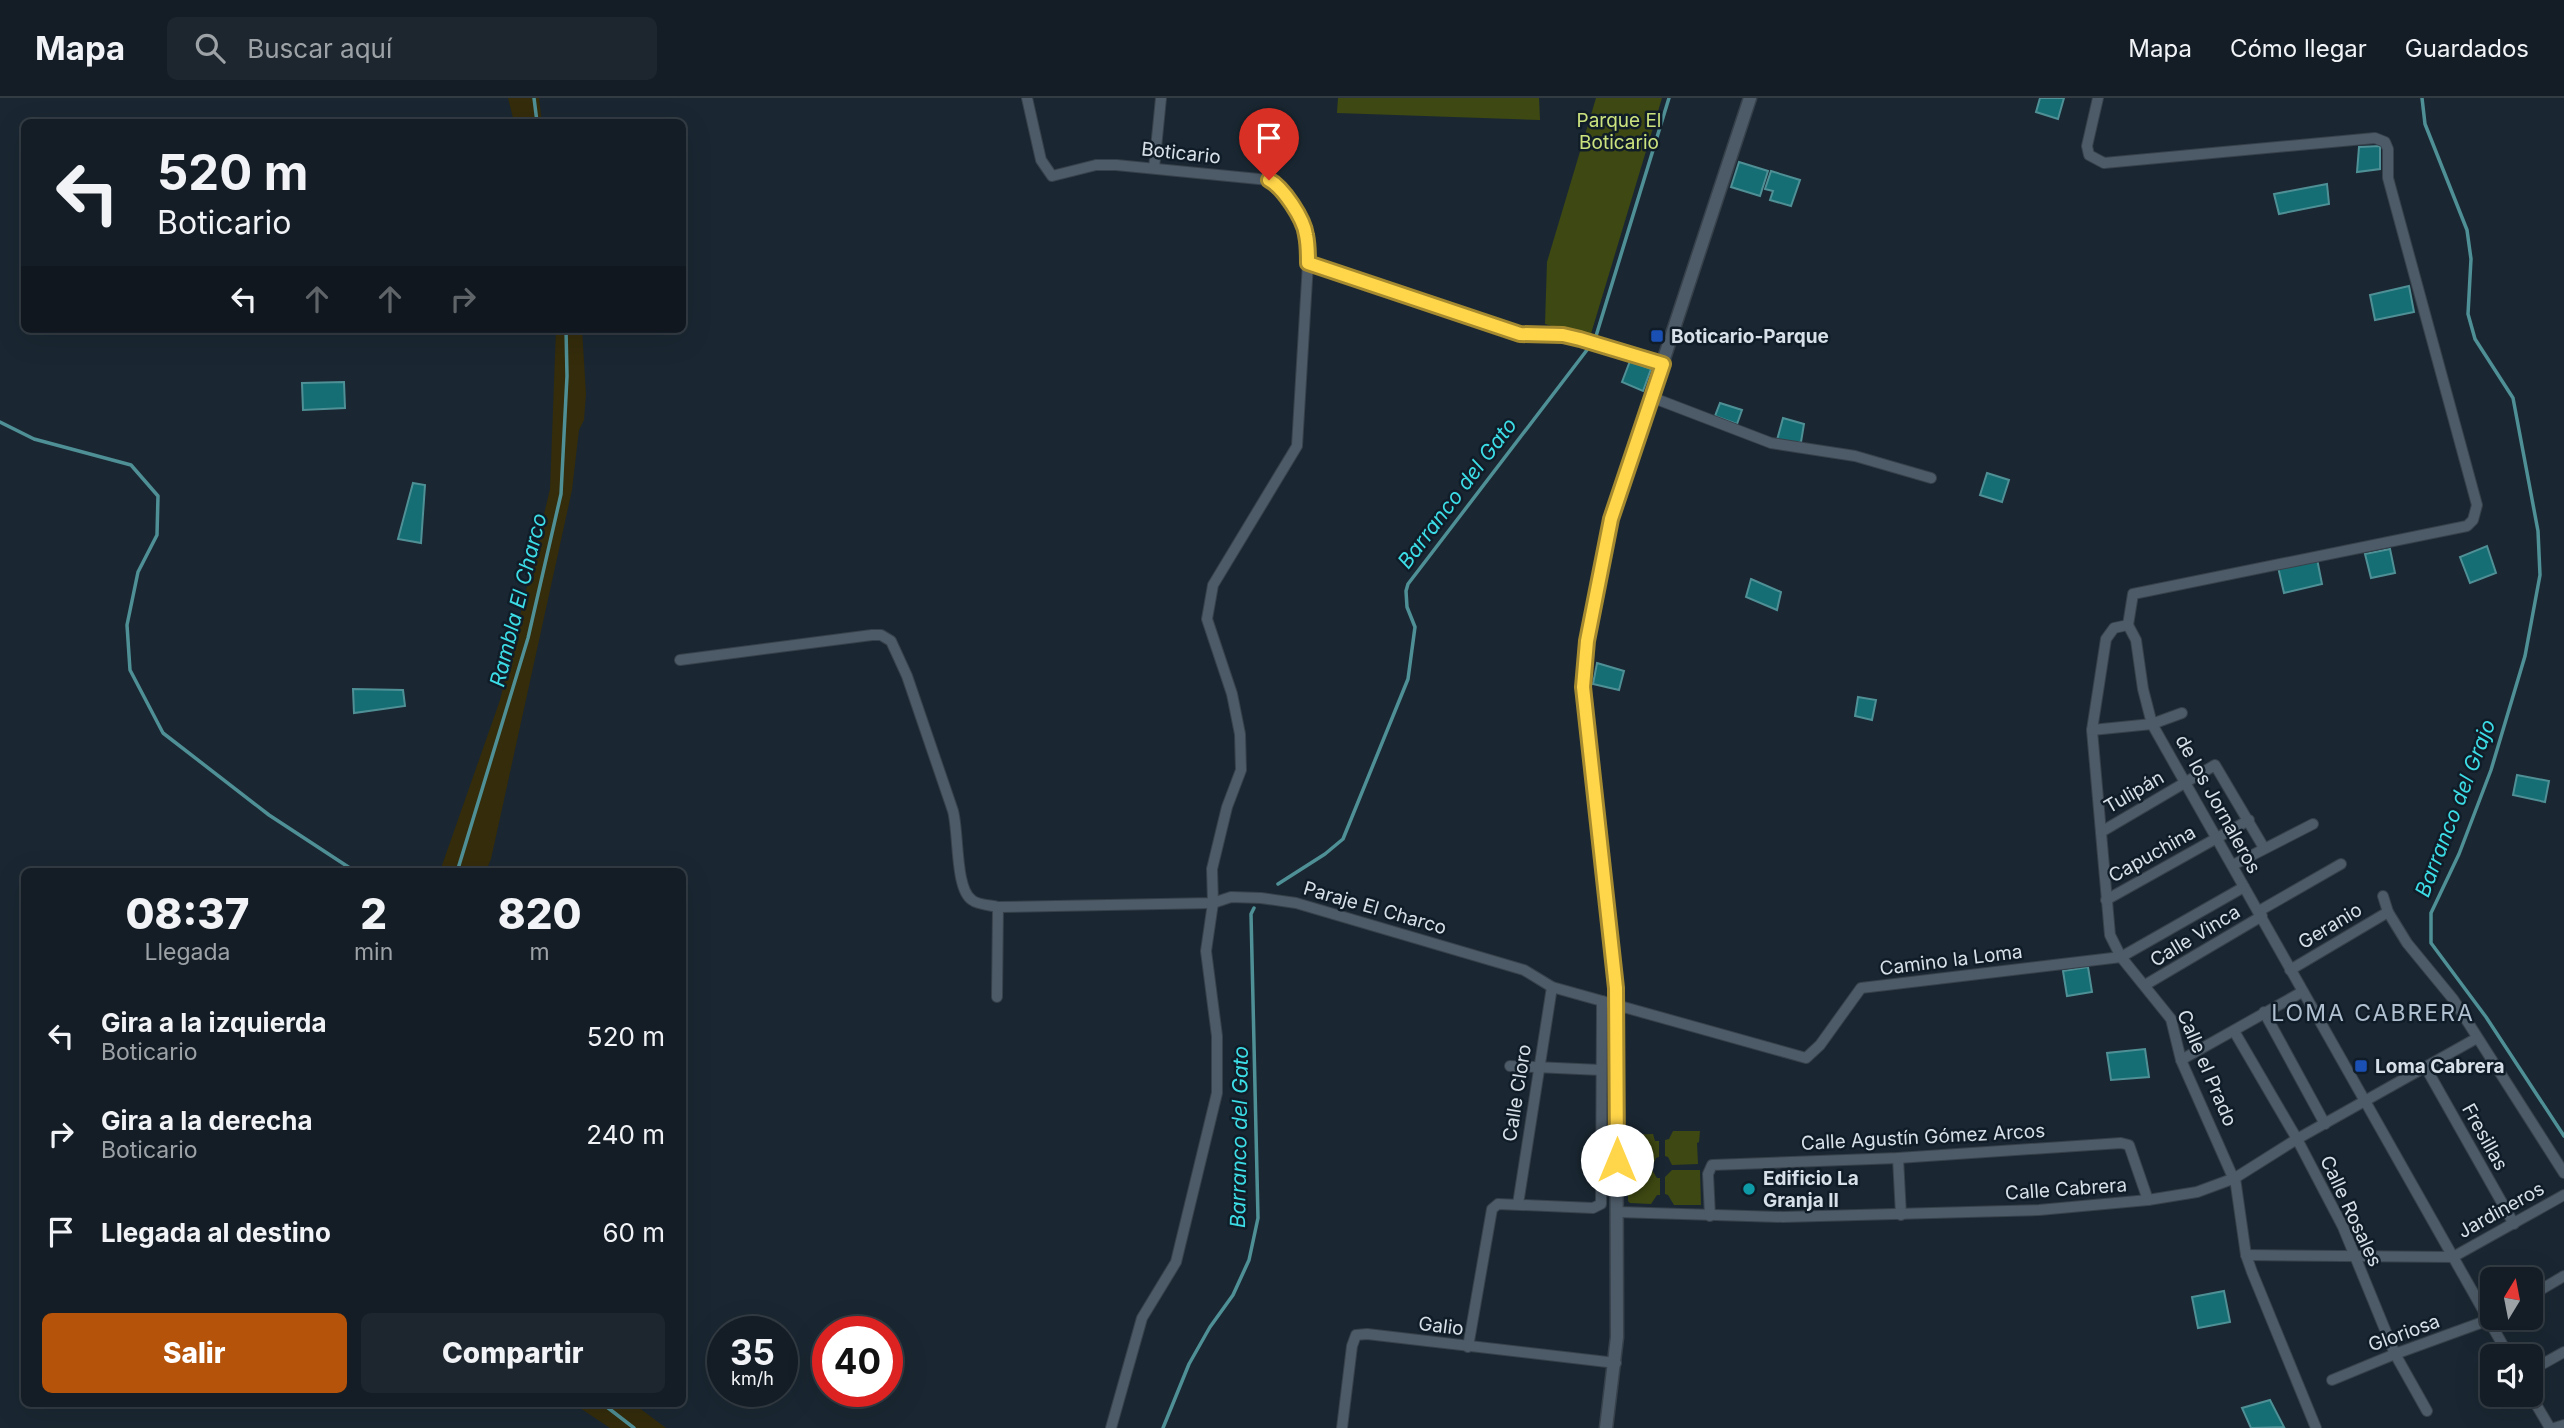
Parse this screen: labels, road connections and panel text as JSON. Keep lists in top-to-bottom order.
{
  "streets": {
    "street": [
      "Boticario",
      "Tulipán",
      "de los Jornaleros",
      "Capuchina",
      "Paraje El Charco",
      "Geranio",
      "Calle Vinca",
      "Camino la Loma",
      "Calle el Prado",
      "Calle Cloro",
      "Calle Agustín Gómez Arcos",
      "Fresillas",
      "Calle Cabrera",
      "Jardineros",
      "Calle Rosales",
      "Galio",
      "Gloriosa"
    ]
  },
  "crossings": [
    ["Boticario", "Paraje El Charco"],
    ["Tulipán", "de los Jornaleros"],
    ["Tulipán", "Capuchina"],
    ["Tulipán", "Calle el Prado"],
    ["de los Jornaleros", "Capuchina"],
    ["de los Jornaleros", "Geranio"],
    ["de los Jornaleros", "Calle Vinca"],
    ["de los Jornaleros", "Calle el Prado"],
    ["de los Jornaleros", "Calle Cabrera"],
    ["Capuchina", "Calle el Prado"],
    ["Paraje El Charco", "Camino la Loma"],
    ["Paraje El Charco", "Calle Cloro"],
    ["Calle Vinca", "Calle el Prado"],
    ["Camino la Loma", "Calle el Prado"],
    ["Calle el Prado", "Calle Cabrera"],
    ["Calle el Prado", "Jardineros"],
    ["Calle Agustín Gómez Arcos", "Calle Cabrera"],
    ["Fresillas", "Calle Cabrera"],
    ["Fresillas", "Jardineros"],
    ["Calle Cabrera", "Calle Rosales"],
    ["Jardineros", "Calle Rosales"],
    ["Calle Rosales", "Gloriosa"]
  ],
  "districts": ["LOMA CABRERA"],
  "water": ["Barranco del Gato", "Rambla El Charco", "Barranco del Grajo"],
  "parks": ["Parque El Boticario"],
  "places": {
    "transit": ["Boticario-Parque", "Loma Cabrera"],
    "other": ["Edificio La Granja II"]
  },
  "north": "top",
  "page": {
    "header": "Mapa",
    "search": "Buscar aquí",
    "nav": ["Mapa", "Cómo llegar", "Guardados"],
    "turn": ["520 m", "Boticario"],
    "eta": [
      "08:37",
      "Llegada",
      "2",
      "min",
      "820",
      "m"
    ],
    "list": [
      {
        "name": "Gira a la izquierda",
        "note": "Boticario",
        "value": "520 m"
      },
      {
        "name": "Gira a la derecha",
        "note": "Boticario",
        "value": "240 m"
      },
      {
        "name": "Llegada al destino",
        "value": "60 m"
      }
    ],
    "buttons": ["Salir", "Compartir"],
    "speed": "35 km/h",
    "limit": "40"
  }
}
